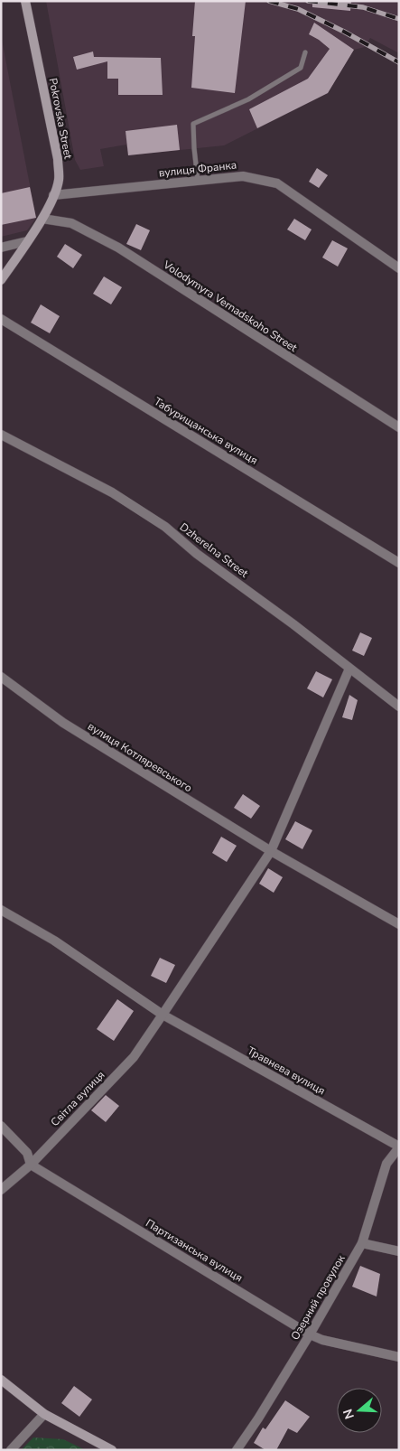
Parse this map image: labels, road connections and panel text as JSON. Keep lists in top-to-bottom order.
{
  "streets": {
    "main road": ["Pokrovska Street"],
    "street": [
      "вулиця Франка",
      "Volodymyra Vernadskoho Street",
      "Табурищанська вулиця",
      "Dzherelna Street",
      "вулиця Котляревського",
      "Травнева вулиця",
      "Світла вулиця",
      "Партизанська вулиця",
      "Озерний провулок"
    ]
  },
  "crossings": [
    ["Pokrovska Street", "вулиця Франка"],
    ["Pokrovska Street", "Volodymyra Vernadskoho Street"],
    ["Травнева вулиця", "Світла вулиця"],
    ["Травнева вулиця", "Озерний провулок"],
    ["Світла вулиця", "Партизанська вулиця"],
    ["Партизанська вулиця", "Озерний провулок"]
  ],
  "north": "left"
}
